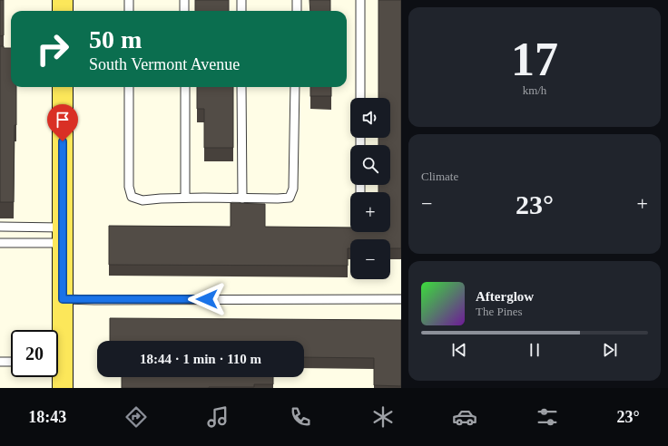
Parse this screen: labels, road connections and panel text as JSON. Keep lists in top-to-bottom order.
{
  "page": {
    "tile": [
      ["17", "km/h"],
      "Climate"
    ],
    "turn": ["50 m", "South Vermont Avenue"],
    "map_buttons": ["+", "−"],
    "heat": ["−", "23°", "+"],
    "song": ["Afterglow", "The Pines"],
    "limit": "20",
    "trip": "18:44 · 1 min · 110 m",
    "tabs": ["18:43", "23°"]
  }
}
